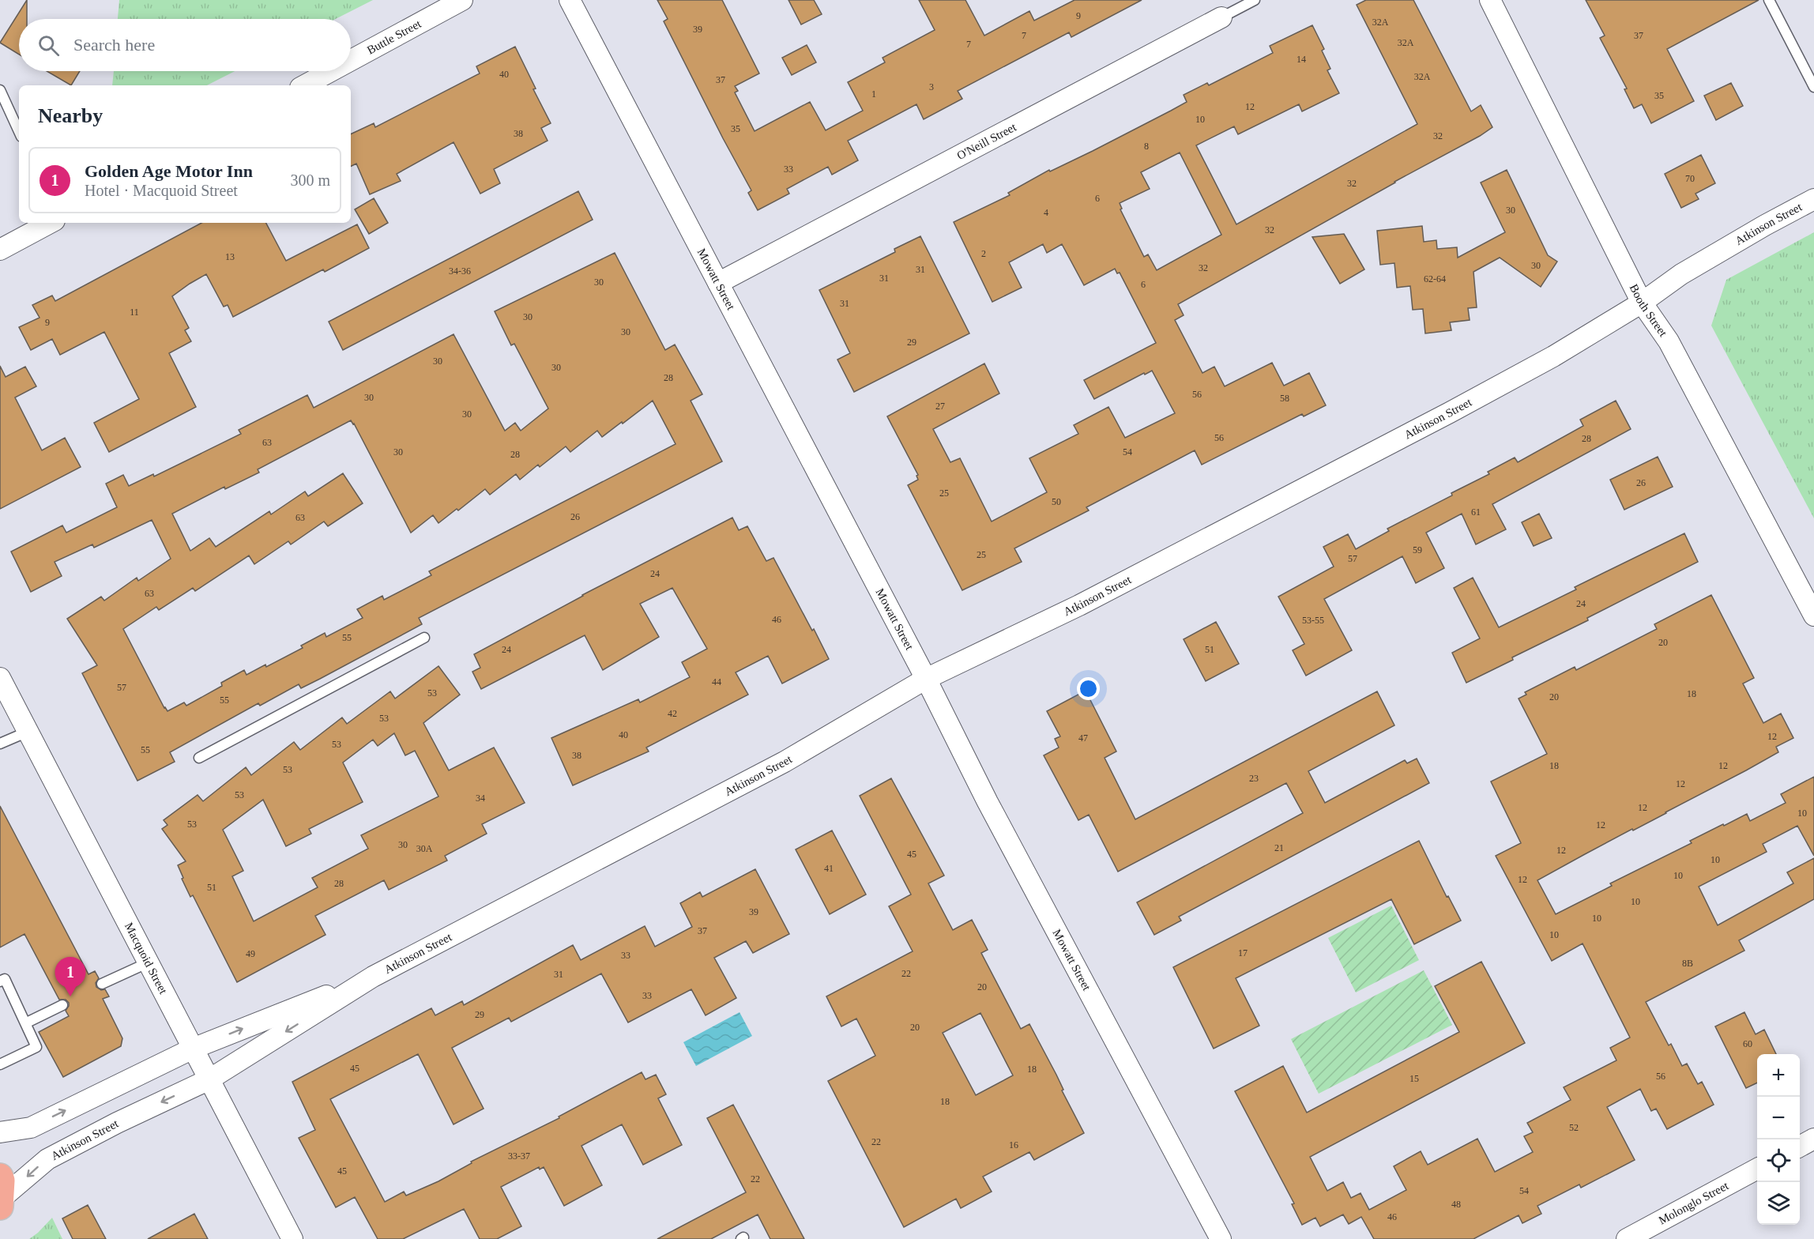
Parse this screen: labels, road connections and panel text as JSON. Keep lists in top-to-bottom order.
{
  "streets": {
    "street": [
      "Buttle Street",
      "O'Neill Street",
      "Atkinson Street",
      "Mowatt Street",
      "Booth Street",
      "Macquoid Street",
      "Molonglo Street"
    ]
  },
  "crossings": [
    ["O'Neill Street", "Mowatt Street"],
    ["Atkinson Street", "Mowatt Street"],
    ["Atkinson Street", "Booth Street"],
    ["Atkinson Street", "Macquoid Street"]
  ],
  "house_numbers": [
    "9",
    "32A",
    "39",
    "7",
    "37",
    "32A",
    "7",
    "14",
    "40",
    "32A",
    "37",
    "3",
    "1",
    "35",
    "12",
    "10",
    "35",
    "38",
    "32",
    "8",
    "33",
    "70",
    "32",
    "6",
    "30",
    "4",
    "32",
    "2",
    "13",
    "30",
    "32",
    "31",
    "34-36",
    "31",
    "62-64",
    "30",
    "6",
    "31",
    "11",
    "30",
    "9",
    "30",
    "29",
    "30",
    "30",
    "28",
    "56",
    "30",
    "58",
    "27",
    "30",
    "56",
    "28",
    "63",
    "30",
    "54",
    "28",
    "26",
    "25",
    "50",
    "61",
    "26",
    "63",
    "59",
    "25",
    "57",
    "24",
    "63",
    "24",
    "46",
    "53-55",
    "55",
    "20",
    "24",
    "51",
    "44",
    "57",
    "53",
    "18",
    "20",
    "55",
    "42",
    "53",
    "40",
    "12",
    "47",
    "53",
    "55",
    "38",
    "18",
    "12",
    "53",
    "23",
    "12",
    "53",
    "34",
    "12",
    "10",
    "53",
    "12",
    "30",
    "21",
    "30A",
    "12",
    "45",
    "10",
    "41",
    "10",
    "12",
    "28",
    "51",
    "10",
    "39",
    "10",
    "37",
    "10",
    "17",
    "49",
    "33",
    "8B",
    "22",
    "31",
    "20",
    "33",
    "29",
    "20",
    "60",
    "45",
    "18",
    "56",
    "15",
    "18",
    "52",
    "22",
    "16",
    "33-37",
    "45",
    "22",
    "54",
    "48",
    "46"
  ],
  "page": {
    "search": "Search here",
    "heading": "Nearby",
    "list": [
      {
        "mark": "1",
        "name": "Golden Age Motor Inn",
        "note": "Hotel · Macquoid Street",
        "value": "300 m"
      }
    ],
    "pins": "1",
    "map_buttons": ["+", "−"]
  }
}
